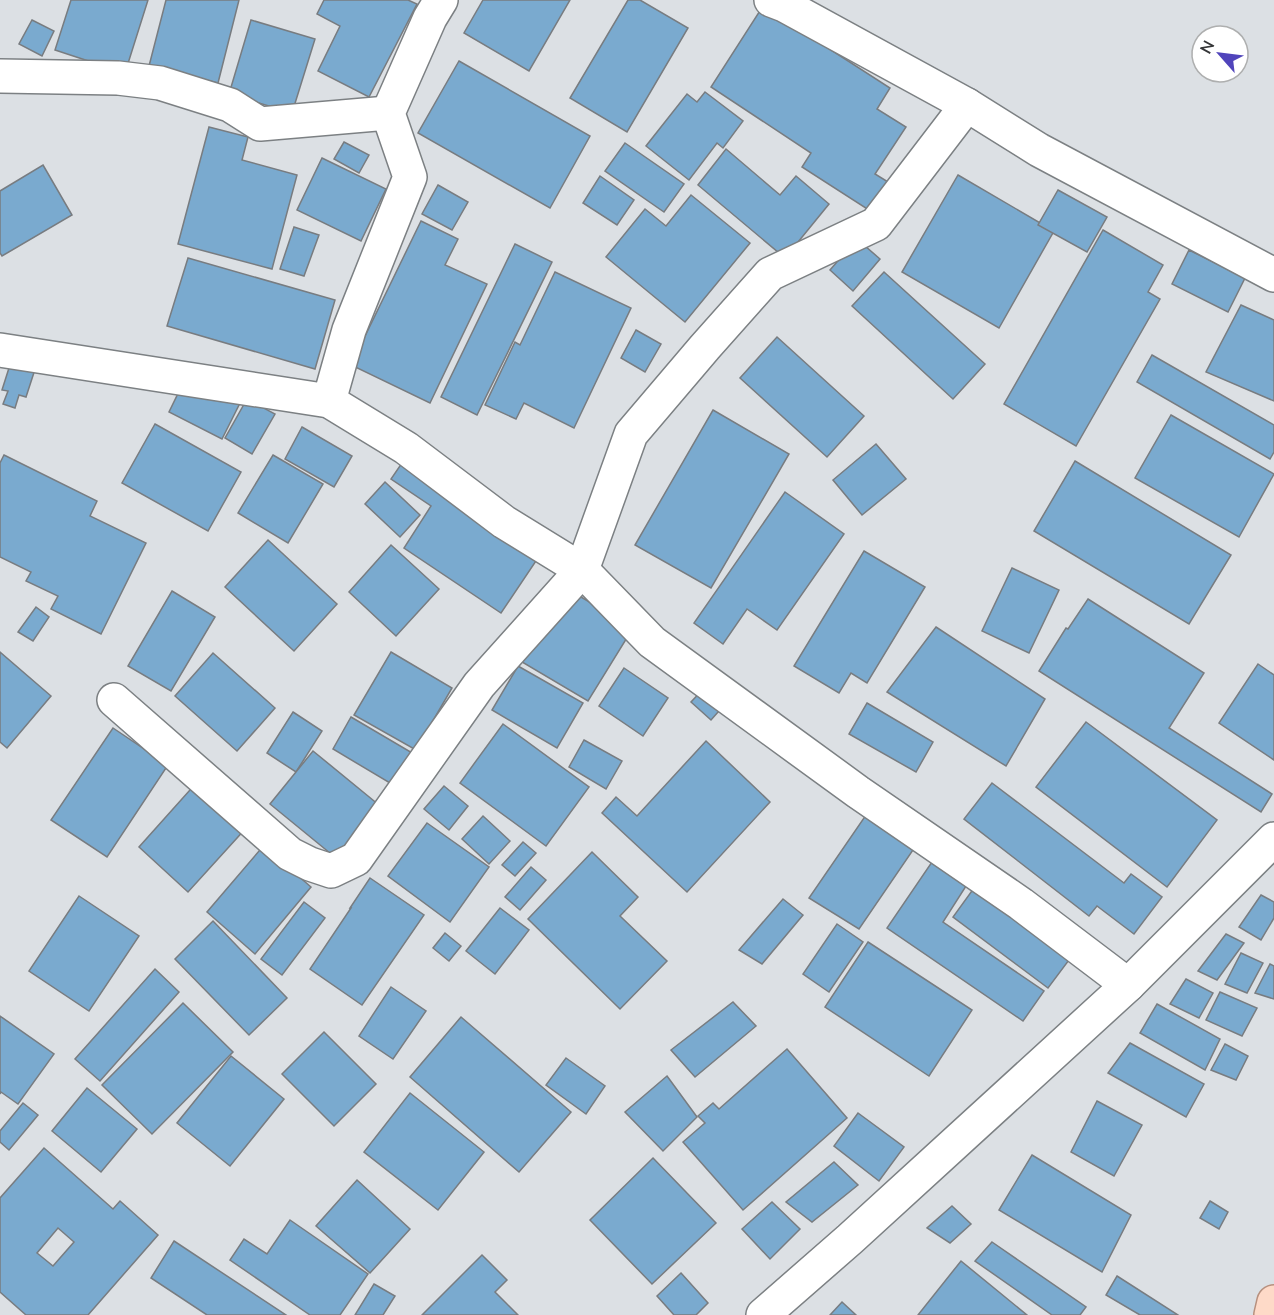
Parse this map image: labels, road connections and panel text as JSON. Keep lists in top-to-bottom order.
{
  "north": "top left"
}
